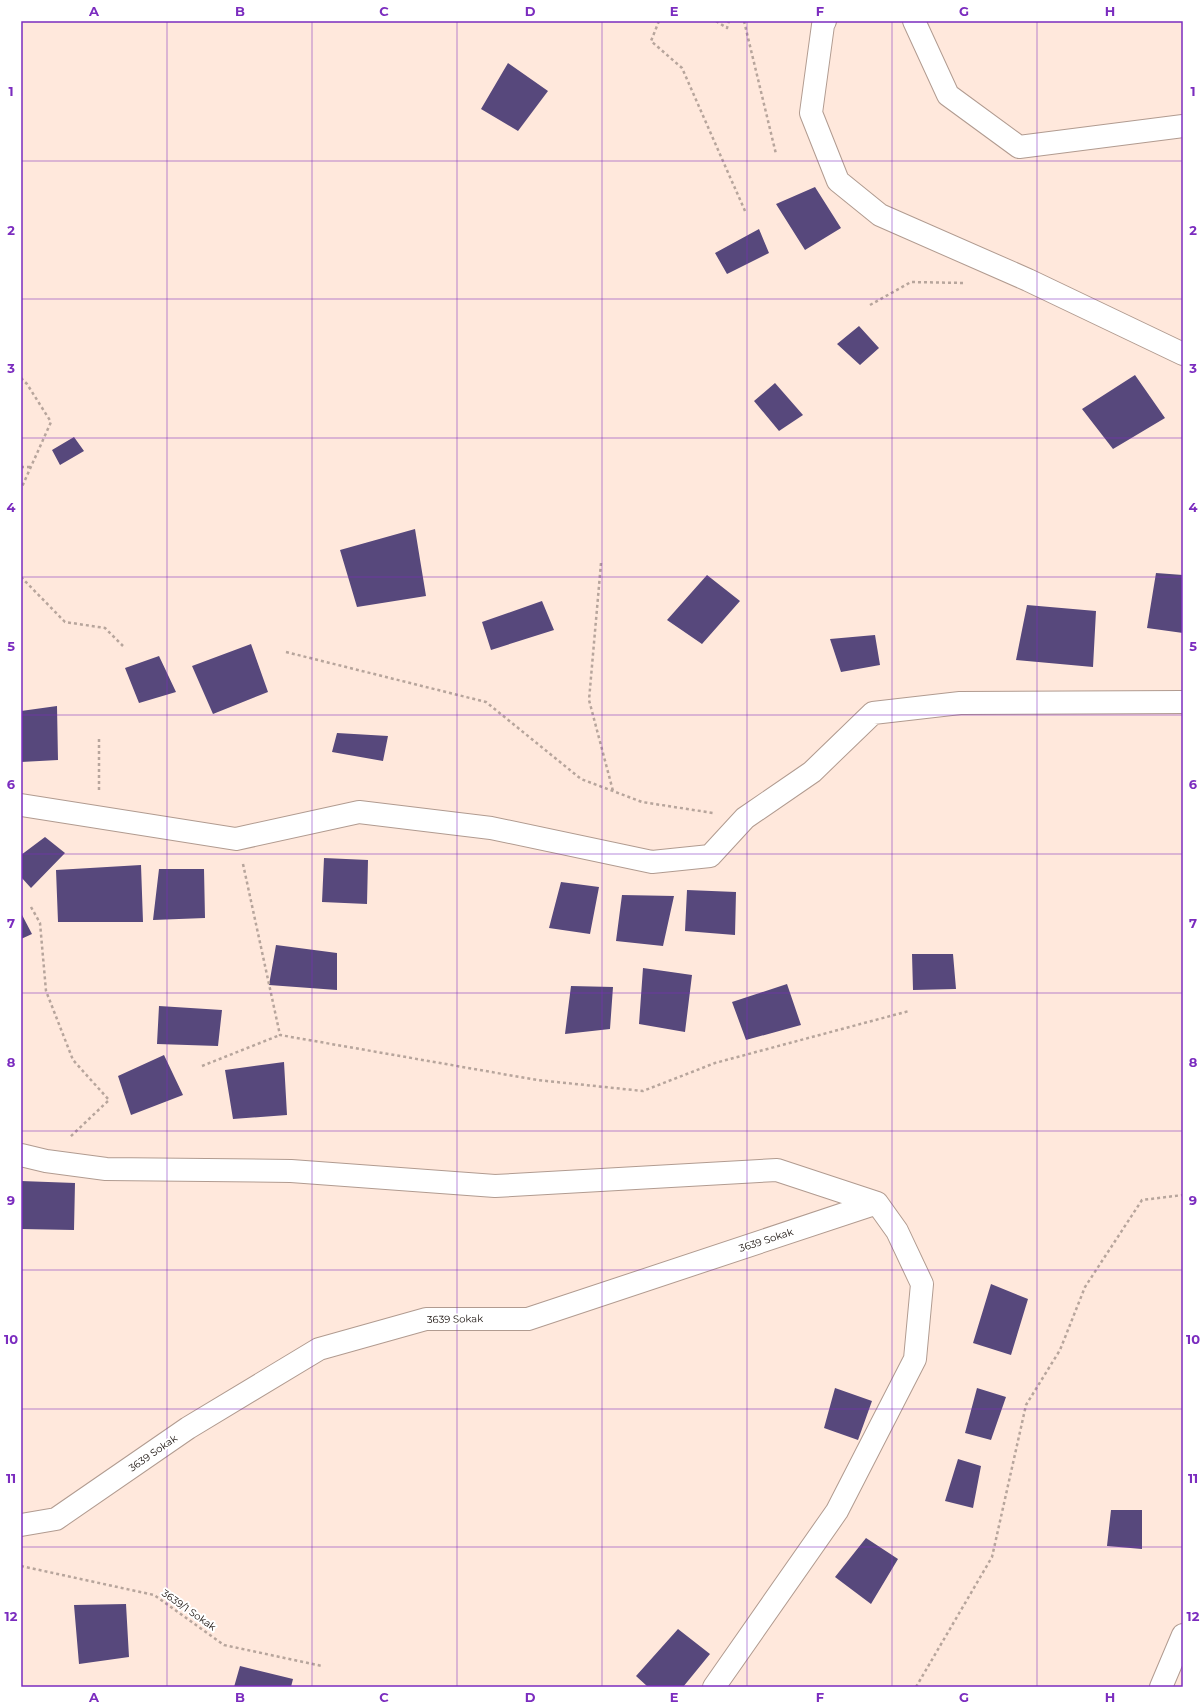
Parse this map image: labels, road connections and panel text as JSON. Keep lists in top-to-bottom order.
{
  "streets": {
    "street": ["3639 Sokak"],
    "path": ["3639/1 Sokak"]
  },
  "grid": {
    "columns": [
      "A",
      "B",
      "C",
      "D",
      "E",
      "F",
      "G",
      "H"
    ],
    "rows": [
      "1",
      "2",
      "3",
      "4",
      "5",
      "6",
      "7",
      "8",
      "9",
      "10",
      "11",
      "12"
    ]
  }
}
